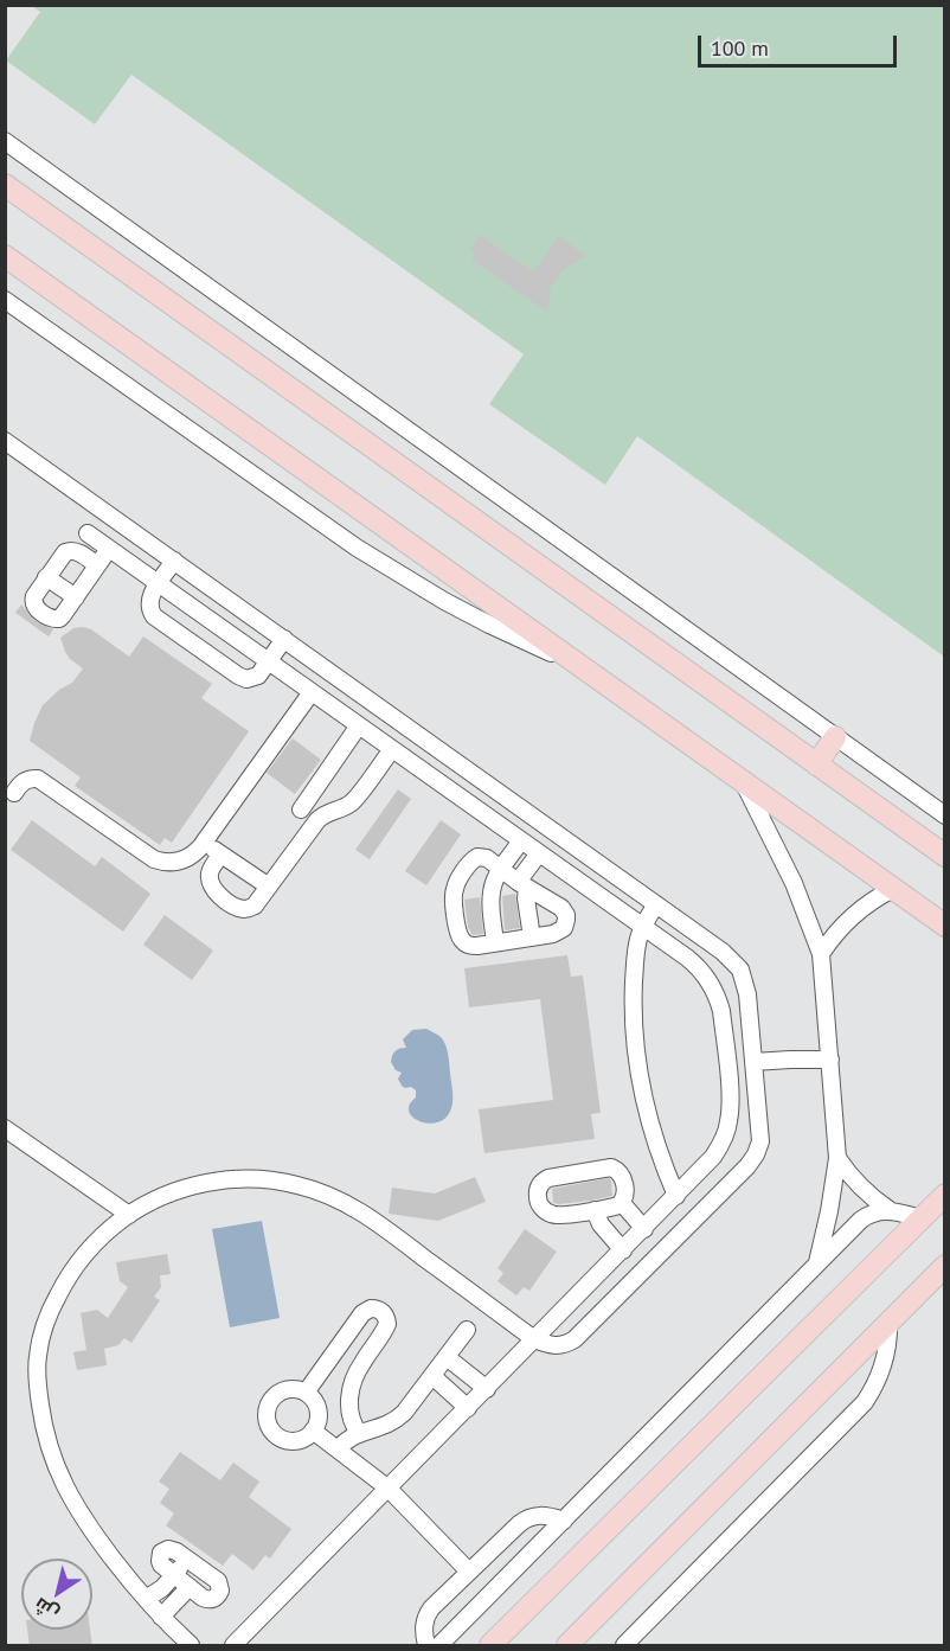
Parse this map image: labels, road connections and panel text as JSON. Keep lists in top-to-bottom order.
{
  "scale_bar": "100 m",
  "north": "bottom left"
}
